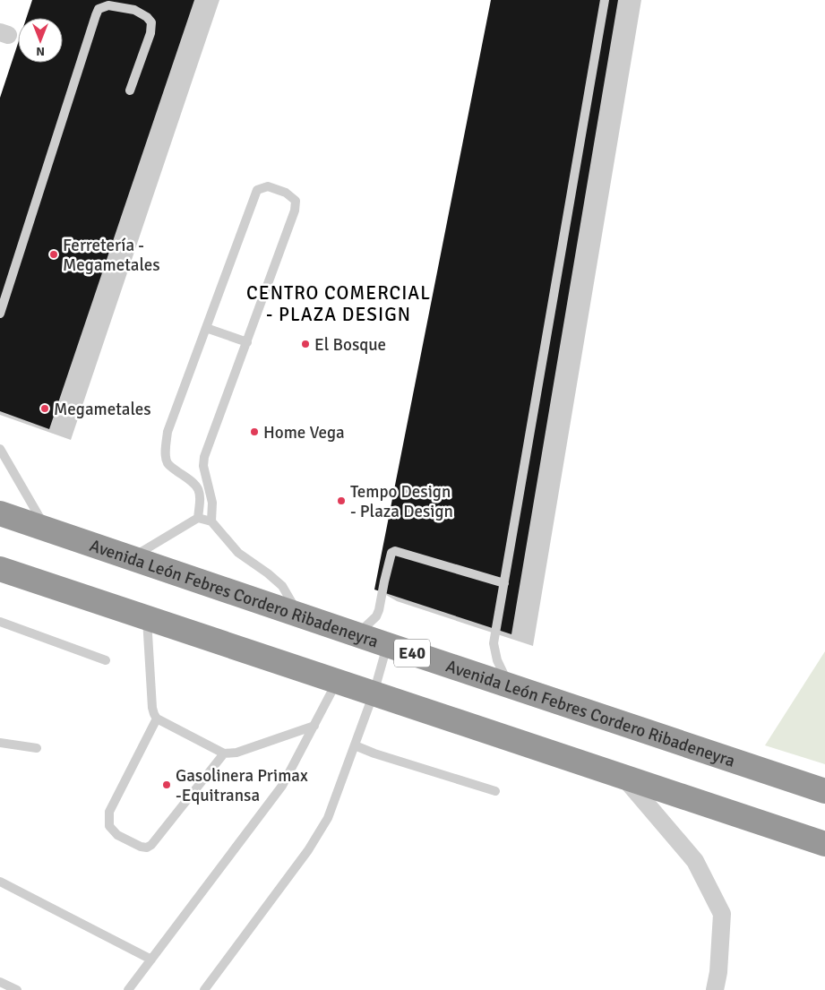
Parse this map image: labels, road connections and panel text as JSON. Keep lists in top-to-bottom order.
{
  "streets": {
    "highway": ["Avenida León Febres Cordero Ribadeneyra", "E40"]
  },
  "districts": ["CENTRO COMERCIAL - PLAZA DESIGN"],
  "places": [
    "Ferretería - Megametales",
    "El Bosque",
    "Megametales",
    "Home Vega",
    "Tempo Design - Plaza Design",
    "Gasolinera Primax -Equitransa"
  ],
  "north": "bottom"
}
